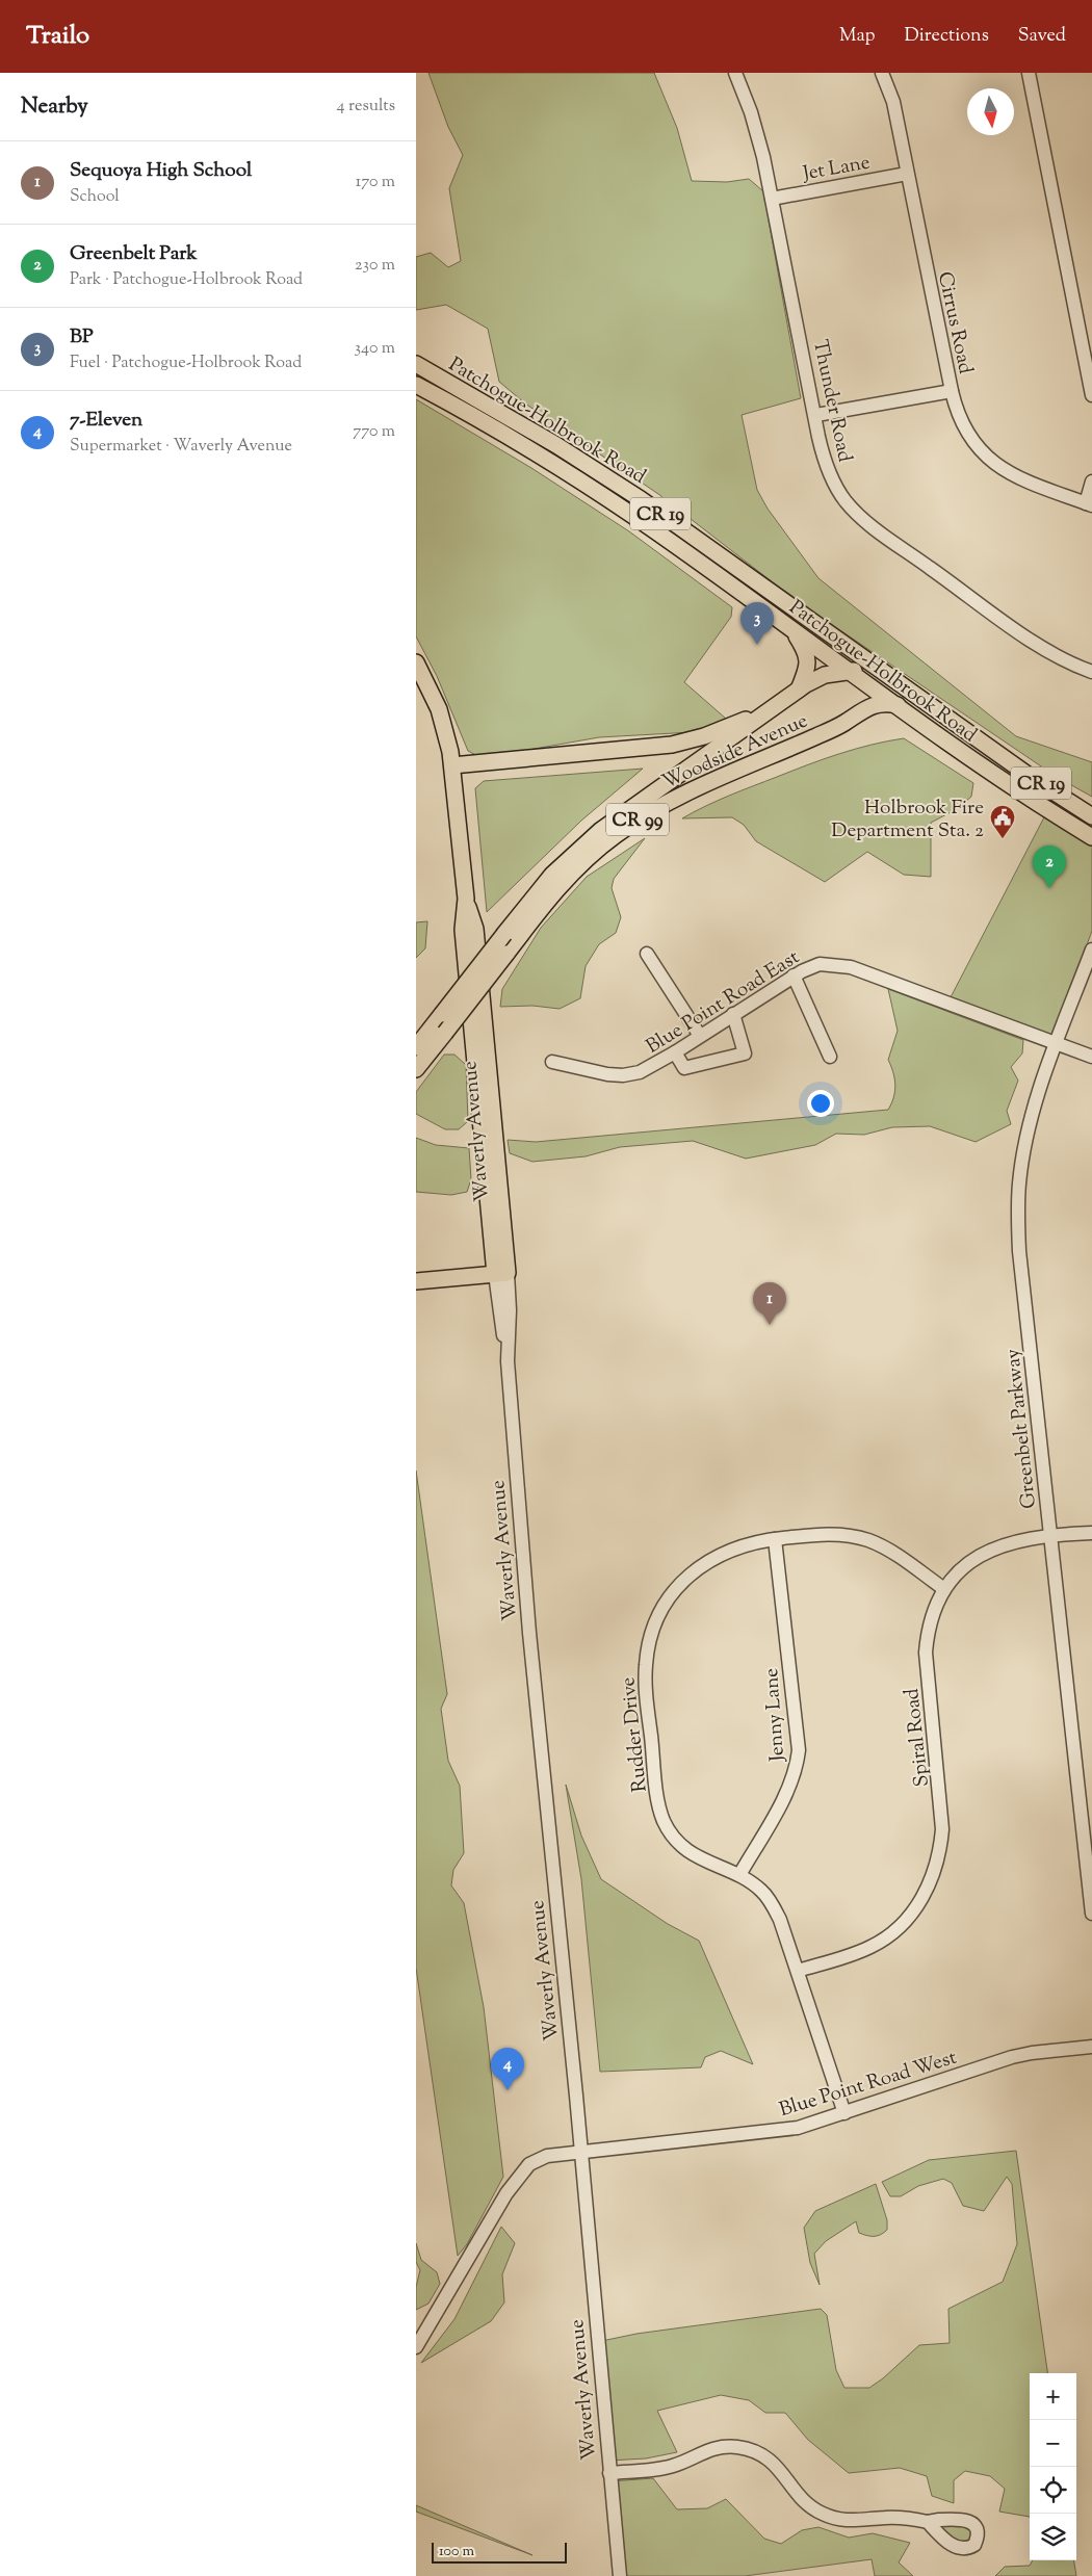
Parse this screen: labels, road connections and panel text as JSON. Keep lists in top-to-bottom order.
{
  "streets": {
    "main road": [
      "Patchogue-Holbrook Road",
      "CR 19",
      "Woodside Avenue",
      "CR 99",
      "Waverly Avenue"
    ],
    "street": [
      "Jet Lane",
      "Cirrus Road",
      "Thunder Road",
      "Blue Point Road East",
      "Greenbelt Parkway",
      "Jenny Lane",
      "Rudder Drive",
      "Spiral Road",
      "Blue Point Road West"
    ]
  },
  "crossings": [
    ["Jet Lane", "Cirrus Road"],
    ["Jet Lane", "Thunder Road"],
    ["Patchogue-Holbrook Road", "Woodside Avenue"],
    ["Patchogue-Holbrook Road", "CR 99"],
    ["Woodside Avenue", "CR 99"],
    ["Blue Point Road East", "Greenbelt Parkway"],
    ["Waverly Avenue", "Blue Point Road West"],
    ["Greenbelt Parkway", "Spiral Road"],
    ["Jenny Lane", "Rudder Drive"],
    ["Rudder Drive", "Spiral Road"],
    ["Rudder Drive", "Blue Point Road West"]
  ],
  "places": {
    "public building": ["Holbrook Fire Department Sta. 2"]
  },
  "scale_bar": "100 m",
  "north": "bottom",
  "page": {
    "header": "Trailo",
    "nav": ["Map", "Directions", "Saved"],
    "heading": ["Nearby", "4 results"],
    "list": [
      {
        "mark": "1",
        "name": "Sequoya High School",
        "note": "School",
        "value": "170 m"
      },
      {
        "mark": "2",
        "name": "Greenbelt Park",
        "note": "Park · Patchogue-Holbrook Road",
        "value": "230 m"
      },
      {
        "mark": "3",
        "name": "BP",
        "note": "Fuel · Patchogue-Holbrook Road",
        "value": "340 m"
      },
      {
        "mark": "4",
        "name": "7-Eleven",
        "note": "Supermarket · Waverly Avenue",
        "value": "770 m"
      }
    ],
    "pins": [
      "3",
      "2",
      "1",
      "4"
    ],
    "map_buttons": ["+", "−"],
    "scale": "100 m"
  }
}
